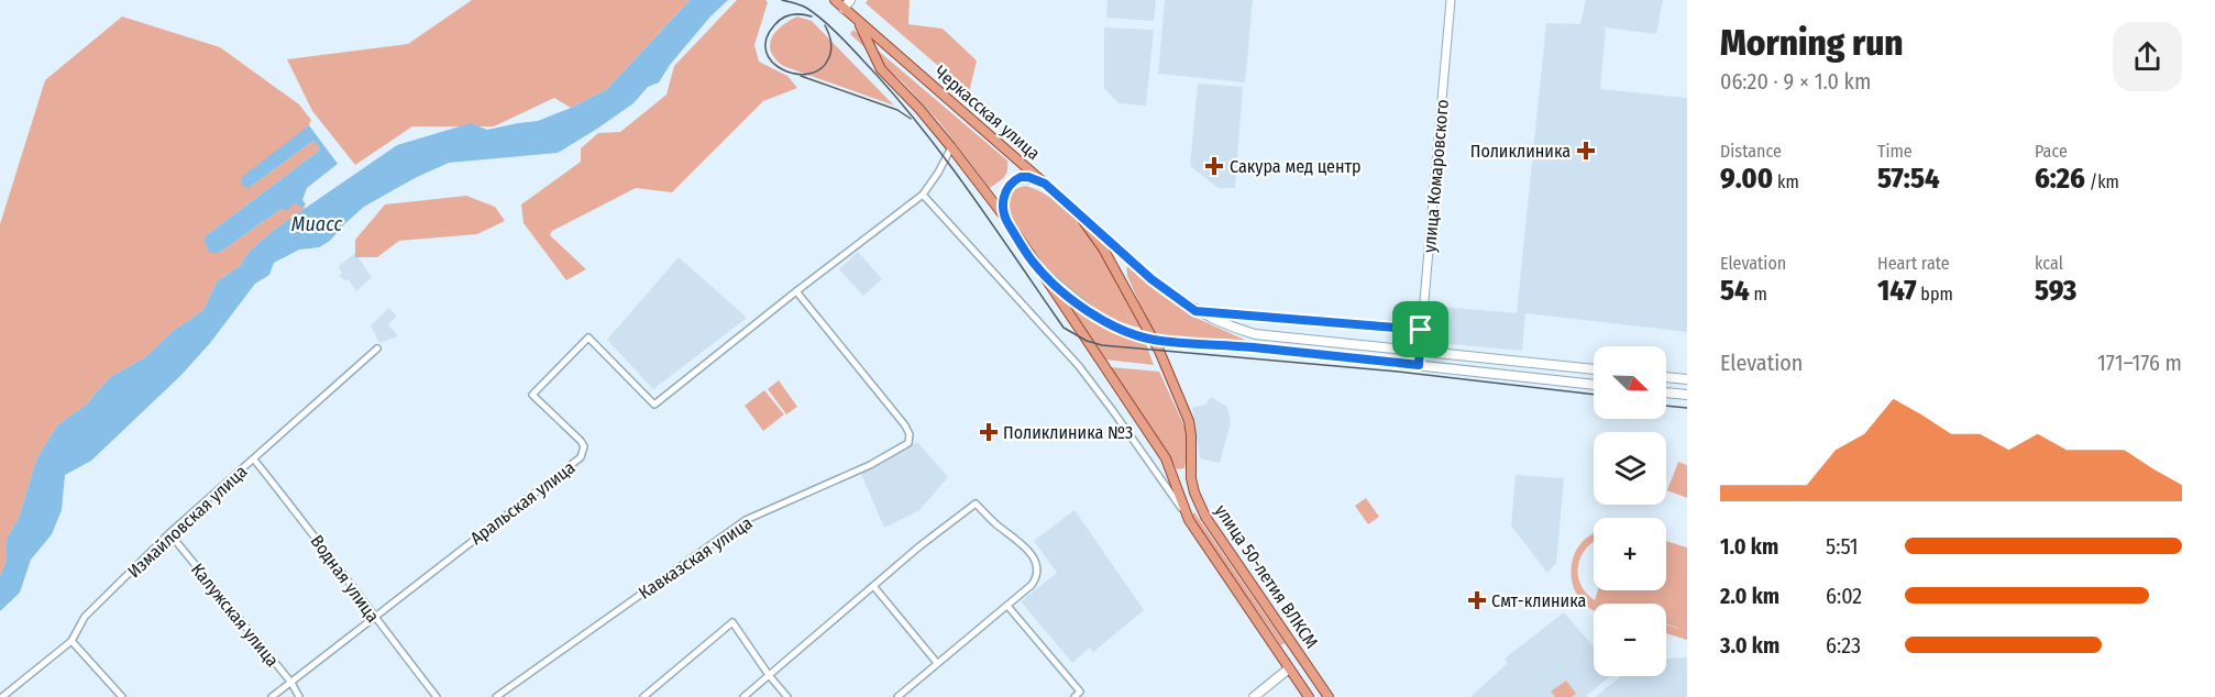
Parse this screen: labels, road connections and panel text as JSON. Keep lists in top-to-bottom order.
{
  "streets": {
    "main road": ["Черкасская улица", "улица 50-летия ВЛКСМ"],
    "street": [
      "улица Комаровского",
      "Аральская улица",
      "Измайловская улица",
      "Кавказская улица",
      "Водная улица",
      "Калужская улица"
    ]
  },
  "crossings": [
    ["Черкасская улица", "улица Комаровского"],
    ["Черкасская улица", "улица 50-летия ВЛКСМ"],
    ["Аральская улица", "Кавказская улица"],
    ["Аральская улица", "Водная улица"],
    ["Аральская улица", "Калужская улица"],
    ["Измайловская улица", "Водная улица"],
    ["Измайловская улица", "Калужская улица"]
  ],
  "water": ["Миасс"],
  "places": {
    "health": [
      "Поликлиника",
      "Сакура мед центр",
      "Поликлиника №3",
      "Смт-клиника"
    ]
  },
  "north": "bottom right",
  "page": {
    "heading": ["Morning run", "06:20 · 9 × 1.0 km"],
    "stats": [
      ["Distance", "9.00 km"],
      ["Time", "57:54"],
      ["Pace", "6:26 /km"],
      ["Elevation", "54 m"],
      ["Heart rate", "147 bpm"],
      ["kcal", "593"]
    ],
    "chart": ["Elevation", "171–176 m"],
    "map_buttons": ["+", "−"],
    "list": [
      {
        "name": "1.0 km",
        "note": "5:51"
      },
      {
        "name": "2.0 km",
        "note": "6:02"
      },
      {
        "name": "3.0 km",
        "note": "6:23"
      }
    ]
  }
}
